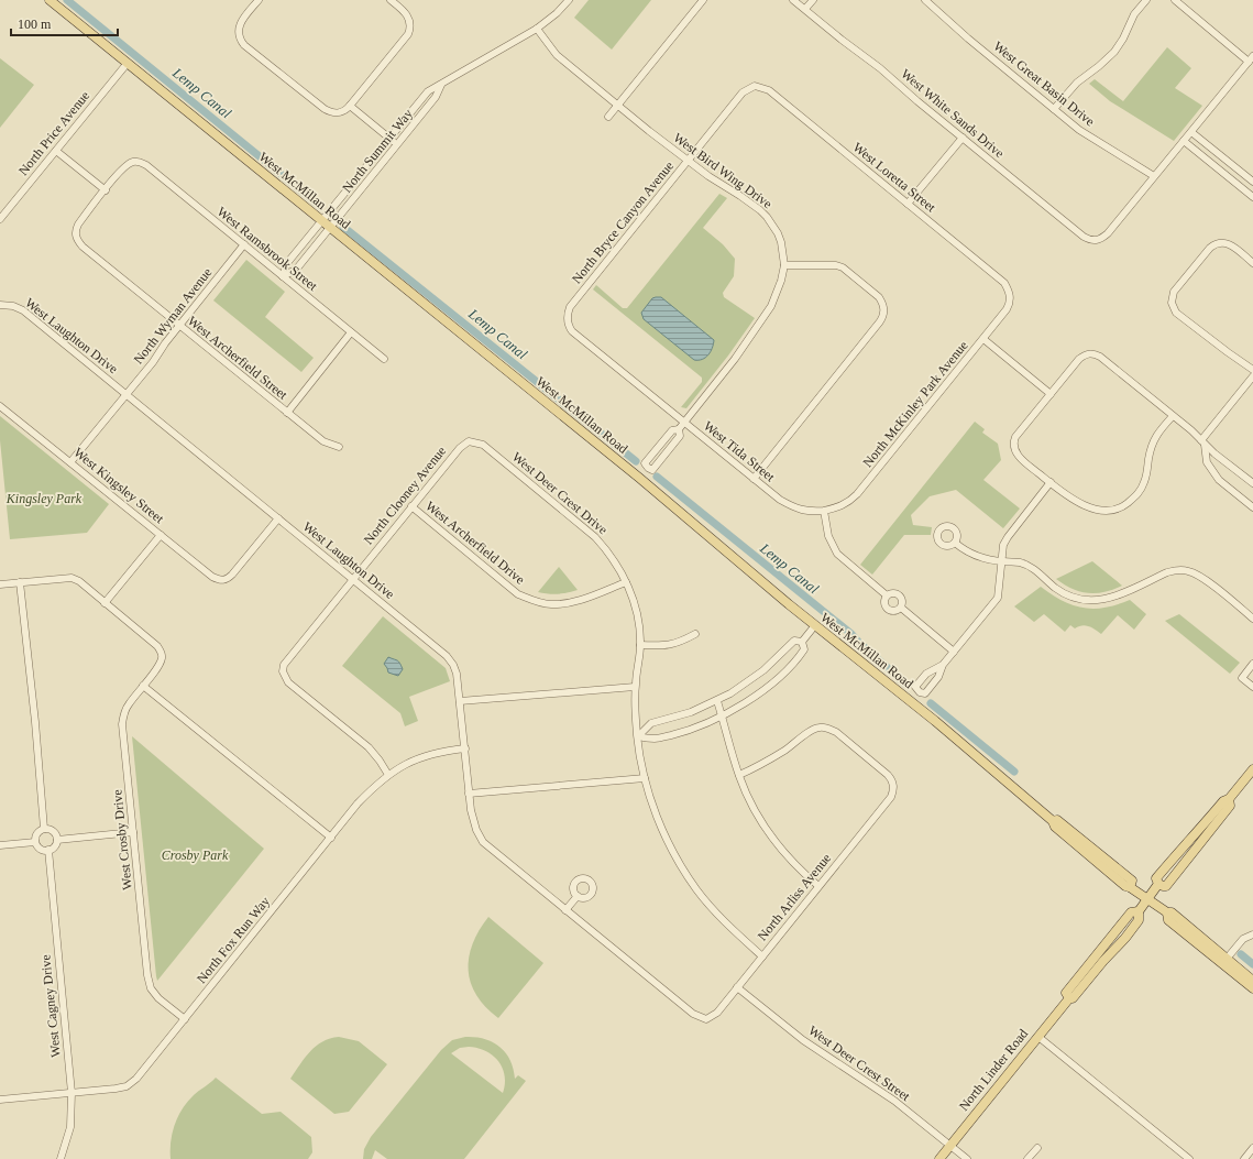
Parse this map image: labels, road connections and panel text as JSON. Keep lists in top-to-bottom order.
{
  "streets": {
    "main road": ["West McMillan Road", "North Linder Road"],
    "street": [
      "West Great Basin Drive",
      "West White Sands Drive",
      "North Price Avenue",
      "North Summit Way",
      "West Bird Wing Drive",
      "West Loretta Street",
      "North Bryce Canyon Avenue",
      "West Ramsbrook Street",
      "North Wyman Avenue",
      "West Laughton Drive",
      "West Archerfield Street",
      "North McKinley Park Avenue",
      "West Tida Street",
      "West Kingsley Street",
      "West Deer Crest Drive",
      "North Clooney Avenue",
      "West Archerfield Drive",
      "West Crosby Drive",
      "North Arliss Avenue",
      "North Fox Run Way",
      "West Cagney Drive",
      "West Deer Crest Street"
    ]
  },
  "crossings": [
    ["West Great Basin Drive", "West White Sands Drive"],
    ["North Price Avenue", "West McMillan Road"],
    ["North Summit Way", "West Bird Wing Drive"],
    ["North Summit Way", "West McMillan Road"],
    ["North Summit Way", "West Ramsbrook Street"],
    ["West Bird Wing Drive", "North Bryce Canyon Avenue"],
    ["West Loretta Street", "North Bryce Canyon Avenue"],
    ["West Loretta Street", "North McKinley Park Avenue"],
    ["West McMillan Road", "North Linder Road"],
    ["North Bryce Canyon Avenue", "West Tida Street"],
    ["West Ramsbrook Street", "North Wyman Avenue"],
    ["West Ramsbrook Street", "West Archerfield Street"],
    ["North Wyman Avenue", "West Laughton Drive"],
    ["North Wyman Avenue", "West Archerfield Street"],
    ["North Wyman Avenue", "West Kingsley Street"],
    ["West Laughton Drive", "West Kingsley Street"],
    ["West Laughton Drive", "North Clooney Avenue"],
    ["West Laughton Drive", "North Arliss Avenue"],
    ["West Laughton Drive", "North Fox Run Way"],
    ["North McKinley Park Avenue", "West Tida Street"],
    ["West Deer Crest Drive", "North Clooney Avenue"],
    ["West Deer Crest Drive", "West Archerfield Drive"],
    ["West Deer Crest Drive", "North Arliss Avenue"],
    ["North Clooney Avenue", "West Archerfield Drive"],
    ["North Clooney Avenue", "North Fox Run Way"],
    ["West Crosby Drive", "North Fox Run Way"],
    ["North Arliss Avenue", "West Deer Crest Street"],
    ["North Fox Run Way", "West Cagney Drive"],
    ["West Deer Crest Street", "North Linder Road"]
  ],
  "water": ["Lemp Canal"],
  "parks": ["Kingsley Park", "Crosby Park"],
  "scale_bar": "100 m"
}
